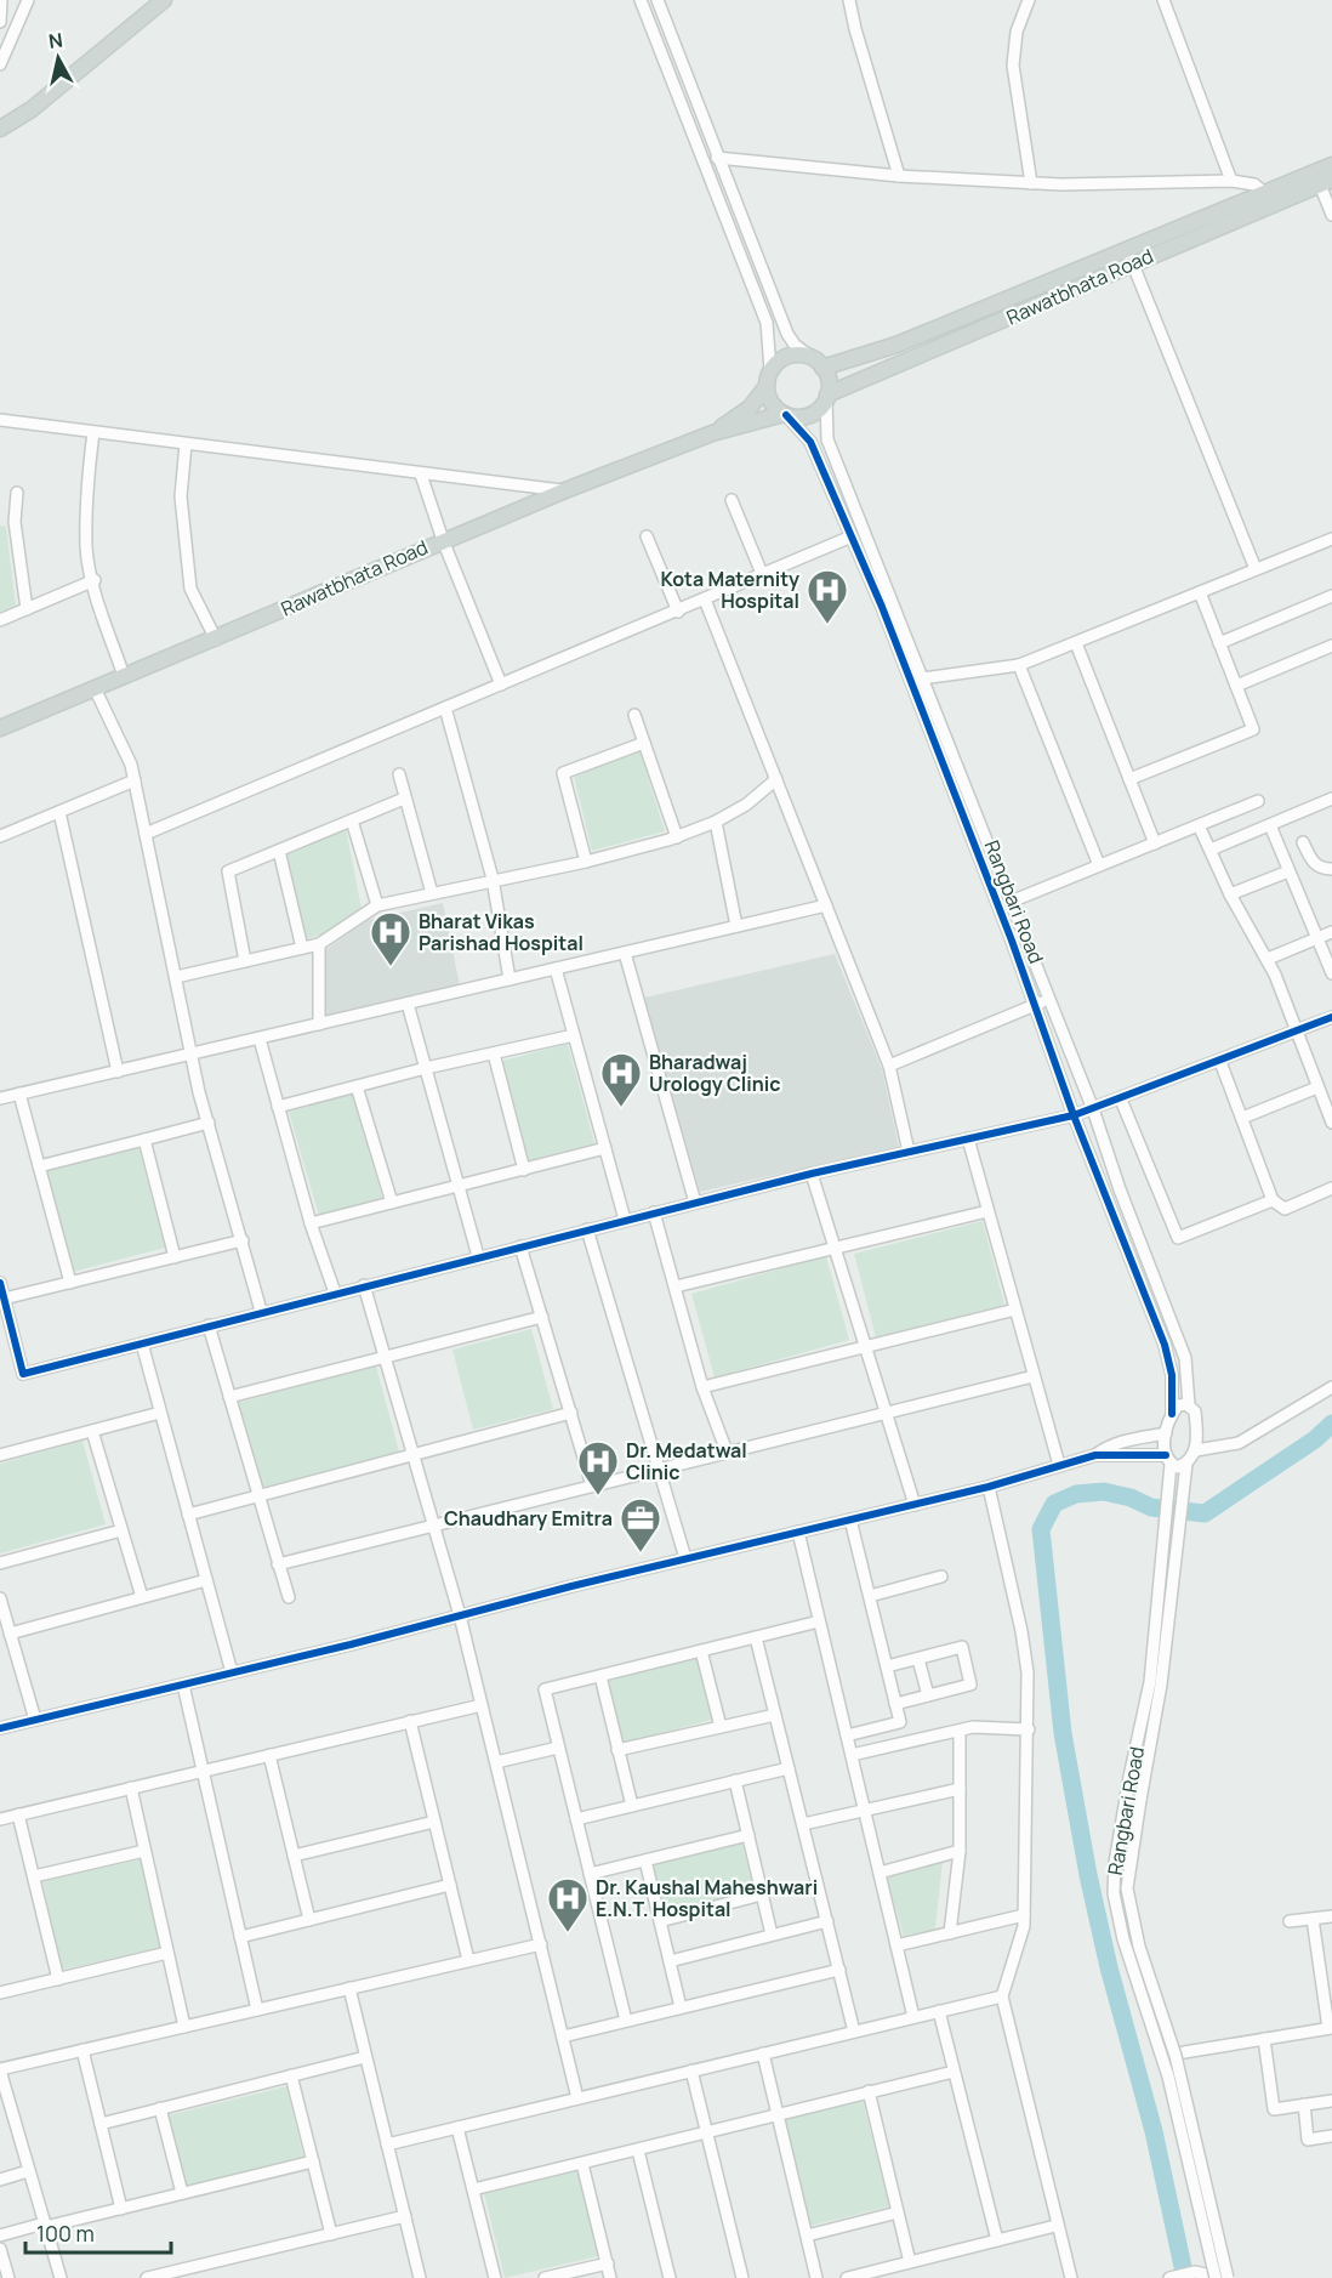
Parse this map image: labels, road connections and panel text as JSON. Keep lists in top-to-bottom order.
{
  "streets": {
    "main road": ["Rawatbhata Road"],
    "street": ["Rangbari Road"]
  },
  "crossings": [
    ["Rawatbhata Road", "Rangbari Road"]
  ],
  "places": {
    "hospital": [
      "Kota Maternity Hospital",
      "Bharat Vikas Parishad Hospital",
      "Bharadwaj Urology Clinic",
      "Dr. Medatwal Clinic",
      "Dr. Kaushal Maheshwari E.N.T. Hospital"
    ],
    "office": ["Chaudhary Emitra"]
  },
  "scale_bar": "100 m",
  "north": "top"
}
